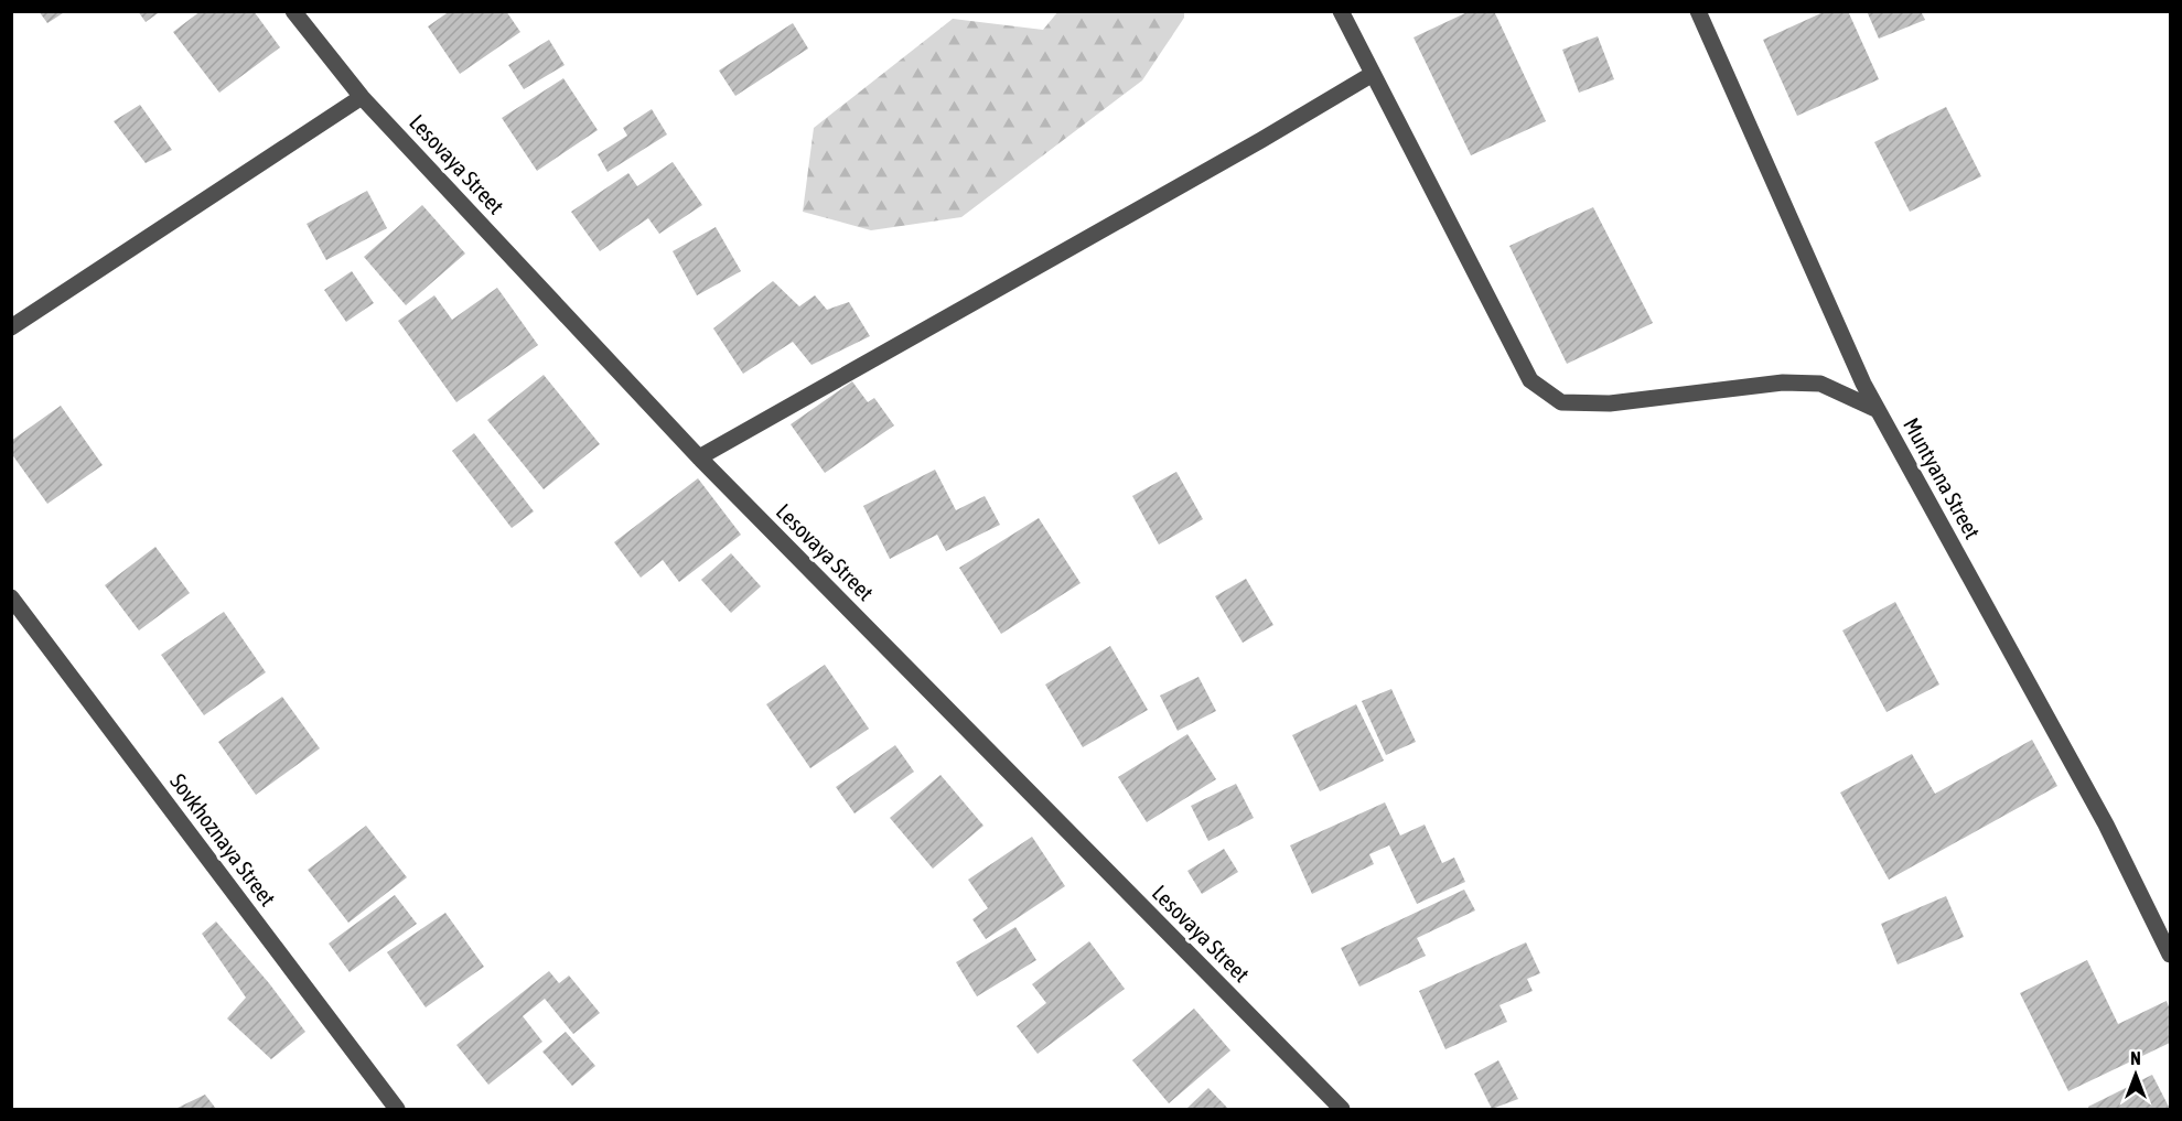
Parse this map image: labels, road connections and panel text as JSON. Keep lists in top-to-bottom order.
{
  "streets": {
    "street": ["Lesovaya Street", "Muntyana Street", "Sovkhoznaya Street"]
  },
  "north": "top"
}
